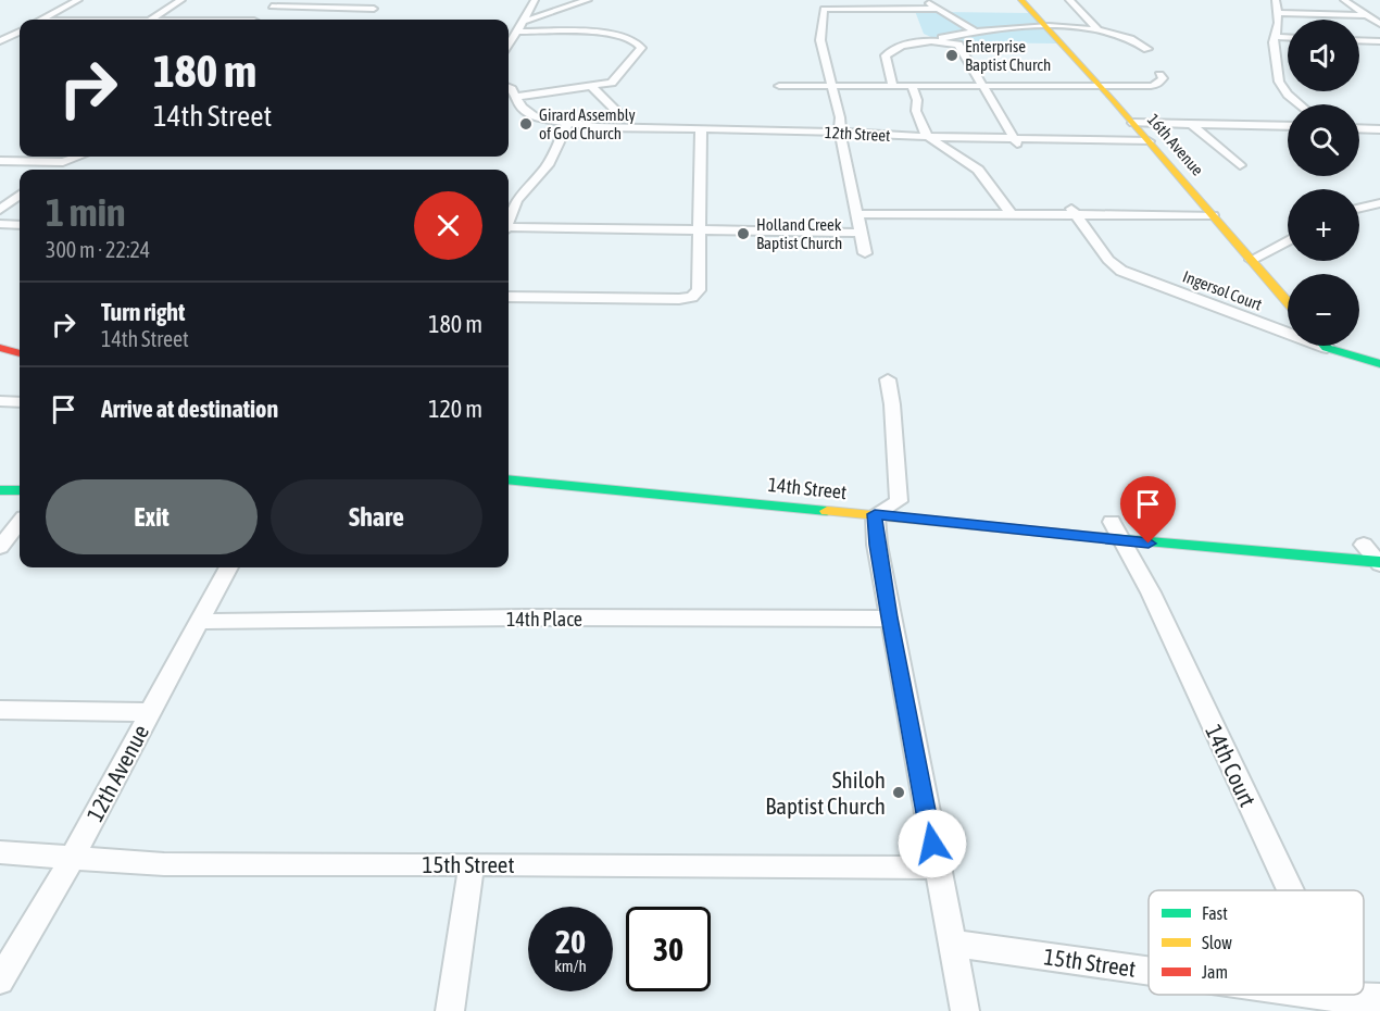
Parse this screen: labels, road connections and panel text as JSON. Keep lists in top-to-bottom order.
{
  "streets": {
    "street": [
      "12th Street",
      "16th Avenue",
      "Ingersol Court",
      "14th Street",
      "14th Place",
      "14th Court",
      "12th Avenue",
      "15th Street"
    ]
  },
  "crossings": [
    ["12th Street", "16th Avenue"],
    ["14th Street", "14th Court"],
    ["14th Place", "12th Avenue"],
    ["12th Avenue", "15th Street"]
  ],
  "places": [
    "Enterprise Baptist Church",
    "Girard Assembly of God Church",
    "Holland Creek Baptist Church",
    "Shiloh Baptist Church"
  ],
  "legend": ["Fast", "Slow", "Jam"],
  "page": {
    "map_buttons": ["+", "−"],
    "turn": ["180 m", "14th Street"],
    "heading": ["1 min", "300 m · 22:24"],
    "list": [
      {
        "name": "Turn right",
        "note": "14th Street",
        "value": "180 m"
      },
      {
        "name": "Arrive at destination",
        "value": "120 m"
      }
    ],
    "buttons": ["Exit", "Share"],
    "speed": "20 km/h",
    "limit": "30"
  }
}
